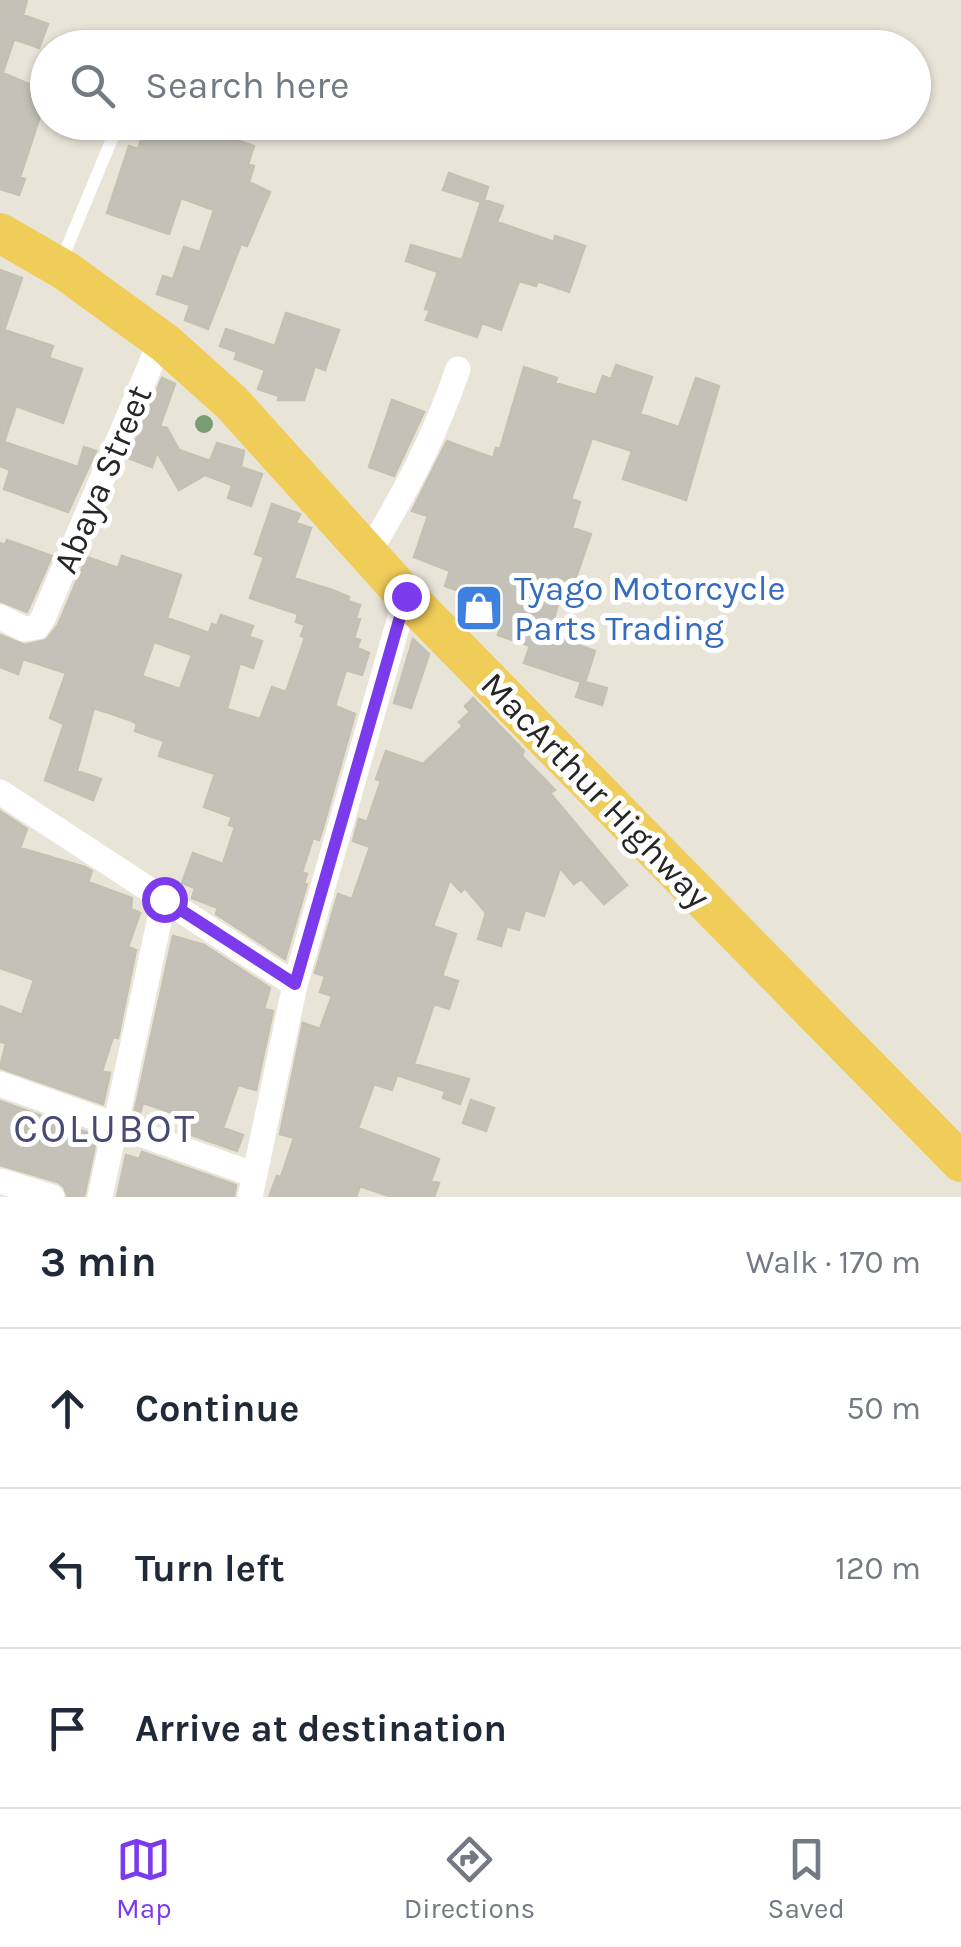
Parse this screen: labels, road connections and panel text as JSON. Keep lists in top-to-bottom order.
{
  "streets": {
    "highway": ["MacArthur Highway"],
    "street": ["Abaya Street"]
  },
  "crossings": [
    ["Abaya Street", "MacArthur Highway"]
  ],
  "districts": ["COLUBOT"],
  "places": {
    "shop": ["Tyago Motorcycle Parts Trading"]
  },
  "page": {
    "search": "Search here",
    "heading": ["3 min", "Walk · 170 m"],
    "list": [
      ["Continue", "50 m"],
      ["Turn left", "120 m"],
      "Arrive at destination"
    ],
    "nav": ["Map", "Directions", "Saved"]
  }
}
